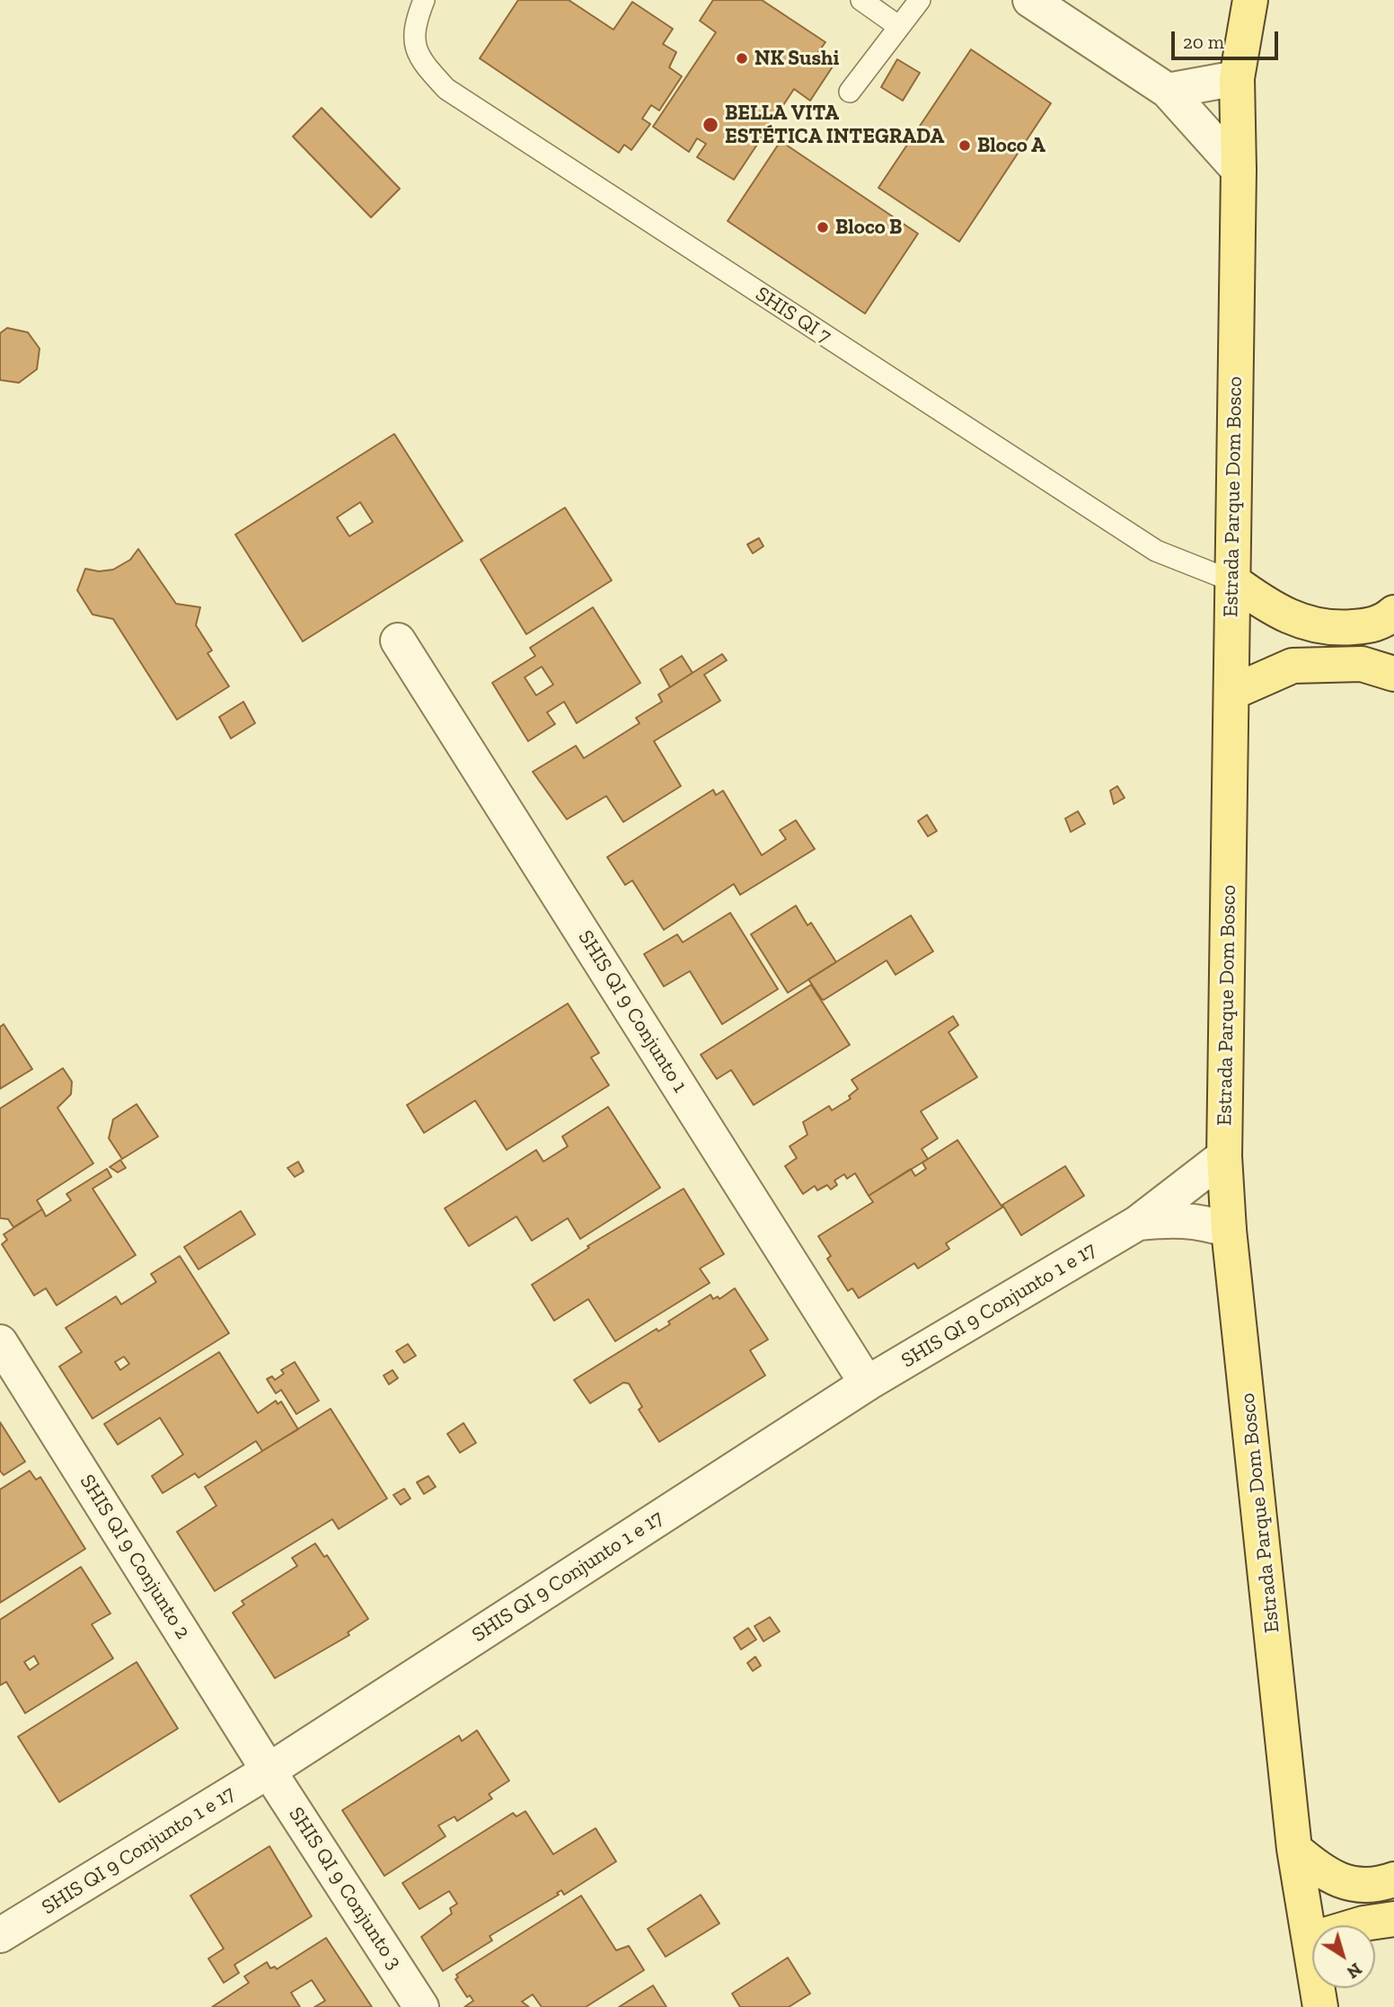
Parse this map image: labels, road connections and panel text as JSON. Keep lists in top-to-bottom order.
{
  "streets": {
    "main road": ["Estrada Parque Dom Bosco"],
    "street": [
      "SHIS QI 9 Conjunto 1",
      "SHIS QI 9 Conjunto 1 e 17",
      "SHIS QI 9 Conjunto 2",
      "SHIS QI 9 Conjunto 3"
    ],
    "lane": ["SHIS QI 7"]
  },
  "crossings": [
    ["SHIS QI 7", "Estrada Parque Dom Bosco"],
    ["Estrada Parque Dom Bosco", "SHIS QI 9 Conjunto 1 e 17"],
    ["SHIS QI 9 Conjunto 1", "SHIS QI 9 Conjunto 1 e 17"],
    ["SHIS QI 9 Conjunto 1 e 17", "SHIS QI 9 Conjunto 2"],
    ["SHIS QI 9 Conjunto 1 e 17", "SHIS QI 9 Conjunto 3"],
    ["SHIS QI 9 Conjunto 2", "SHIS QI 9 Conjunto 3"]
  ],
  "places": [
    "NK Sushi",
    "BELLA VITA ESTÉTICA INTEGRADA",
    "Bloco A",
    "Bloco B"
  ],
  "scale_bar": "20 m",
  "north": "bottom right"
}
